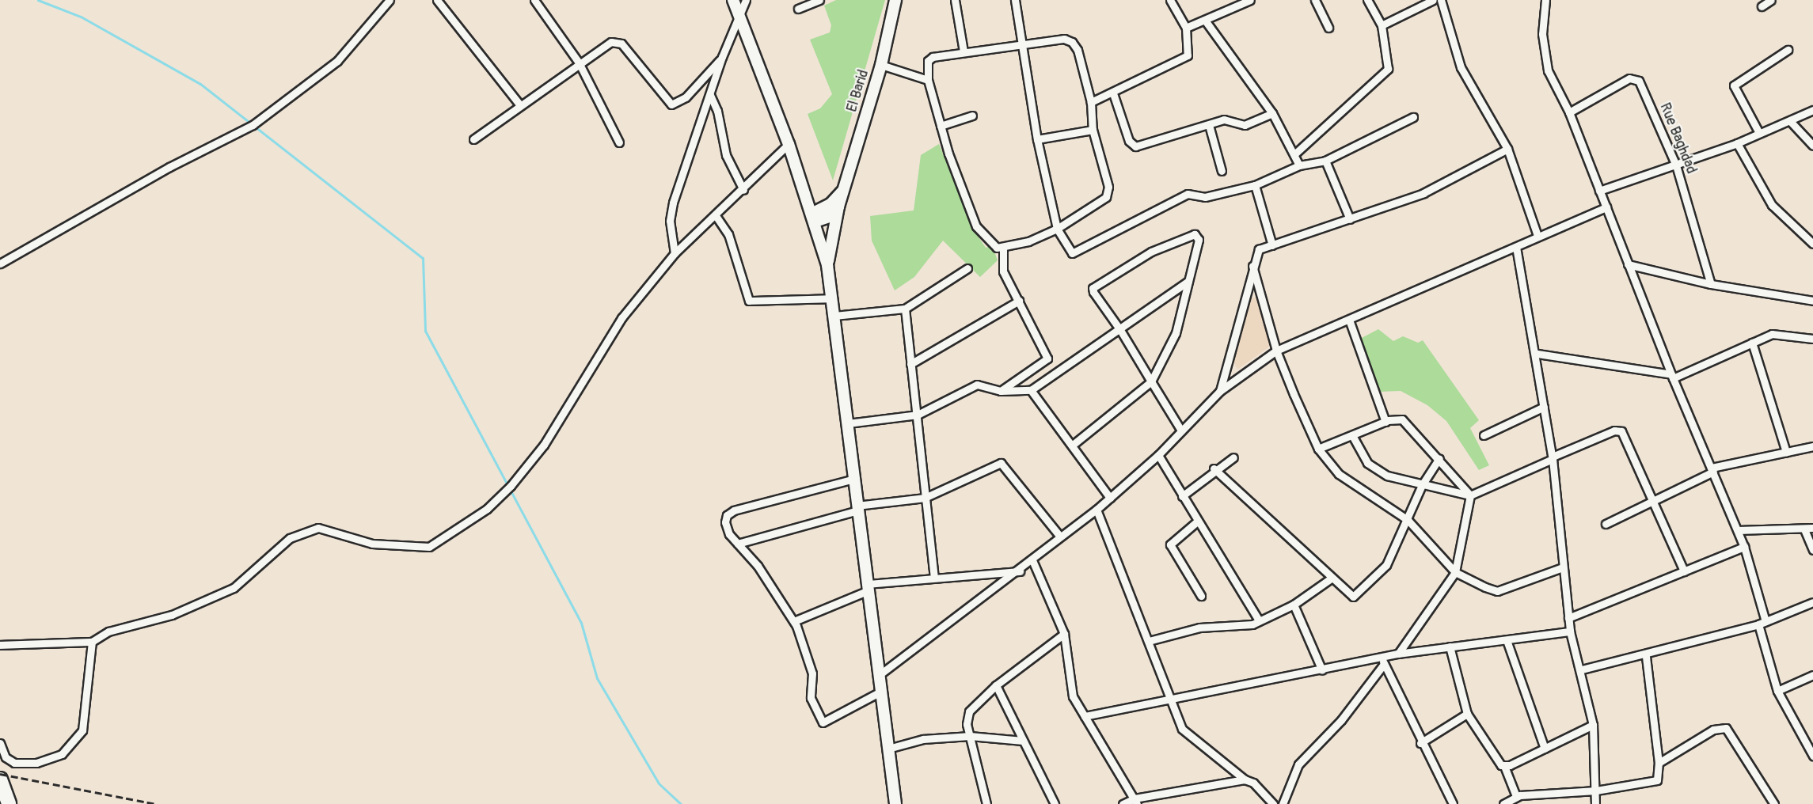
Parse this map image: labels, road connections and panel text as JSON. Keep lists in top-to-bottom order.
{
  "streets": {
    "main road": ["El Barid"],
    "street": ["Rue Baghdad"]
  }
}
